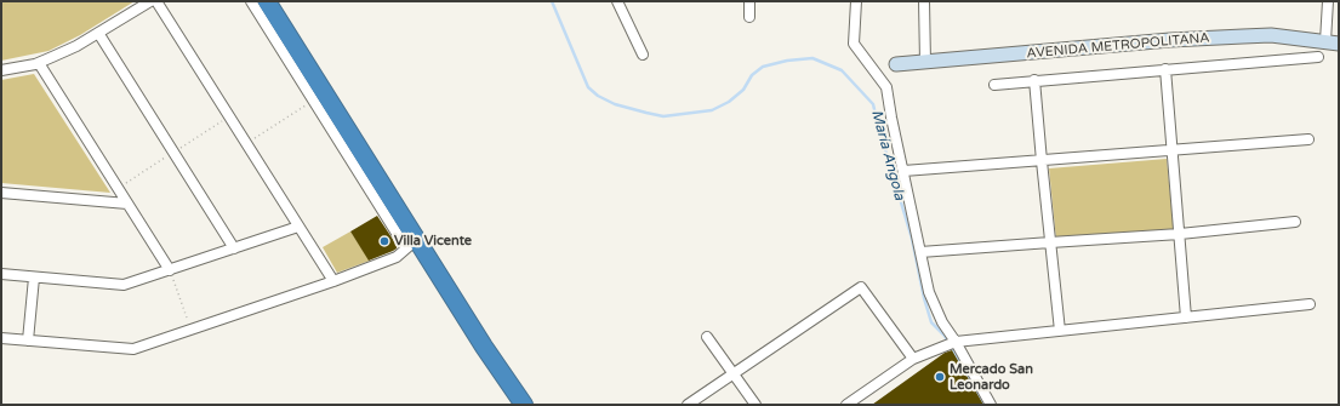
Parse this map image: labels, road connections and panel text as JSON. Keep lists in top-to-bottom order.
{
  "streets": {
    "street": ["AVENIDA METROPOLITANA"]
  },
  "water": ["María Angola"],
  "places": ["Villa Vicente", "Mercado San Leonardo"]
}
